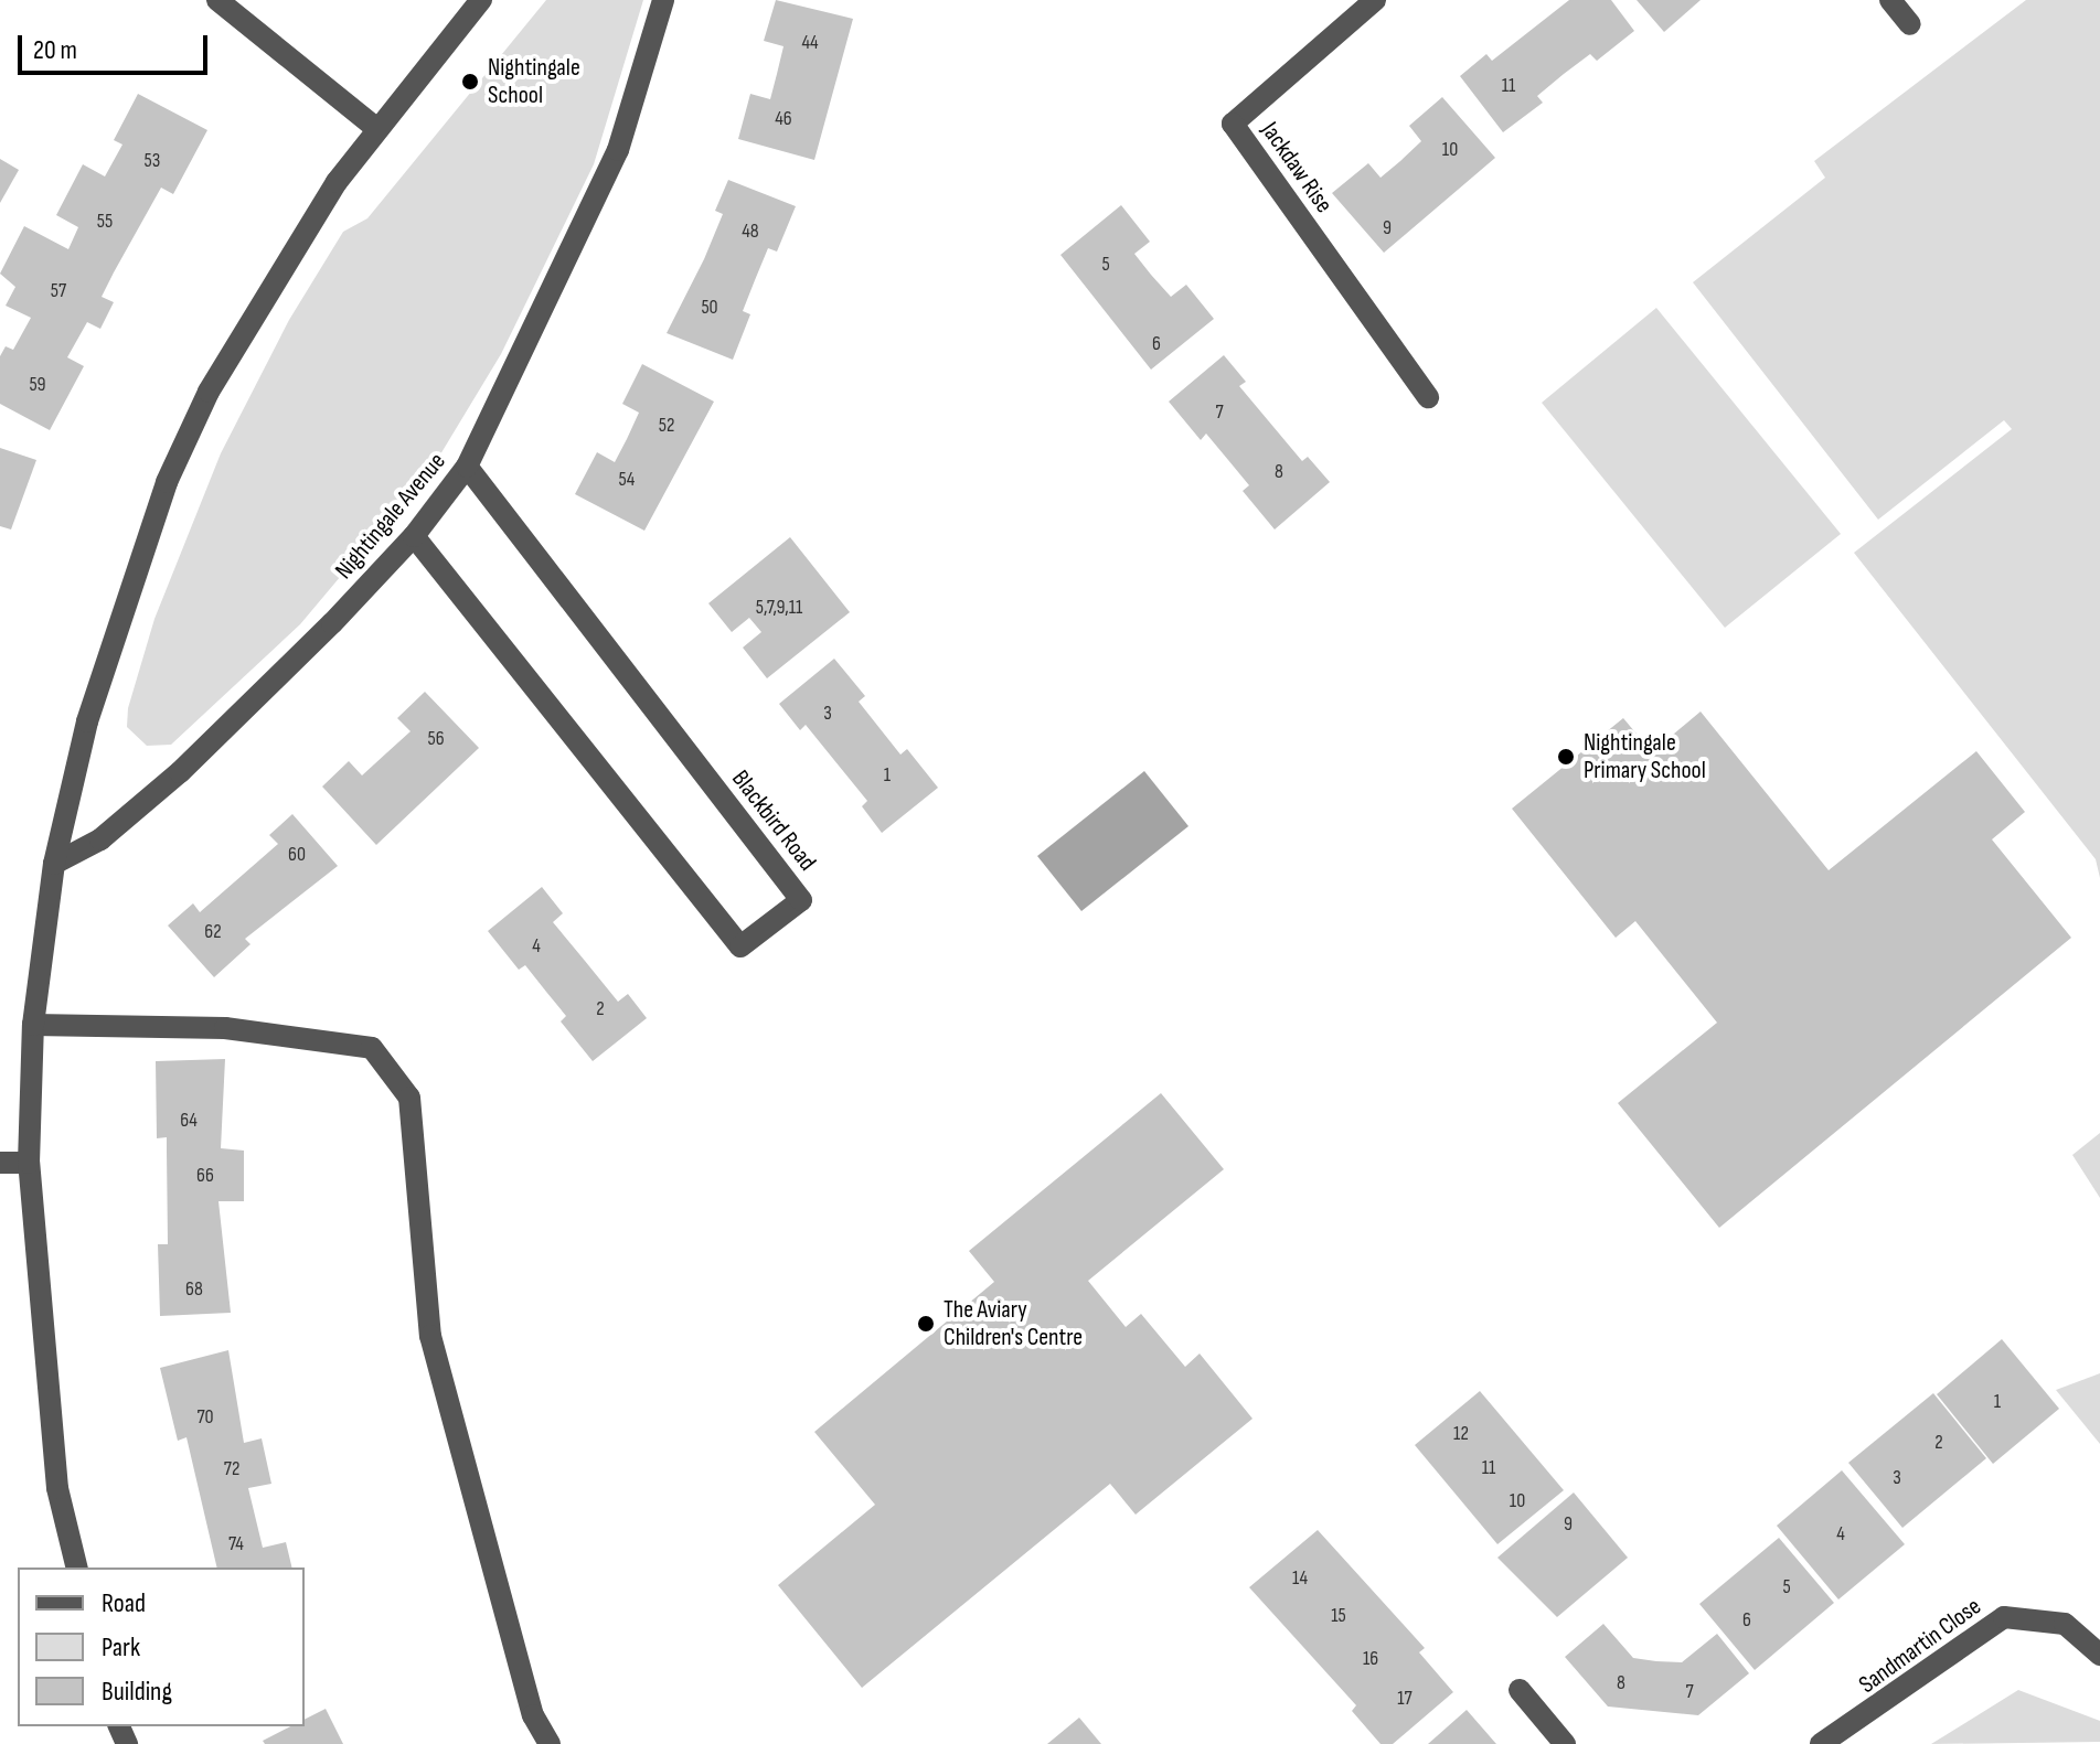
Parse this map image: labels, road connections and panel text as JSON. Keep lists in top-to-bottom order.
{
  "streets": {
    "street": [
      "Jackdaw Rise",
      "Nightingale Avenue",
      "Blackbird Road",
      "Sandmartin Close"
    ]
  },
  "crossings": [
    ["Nightingale Avenue", "Blackbird Road"]
  ],
  "places": ["Nightingale School", "Nightingale Primary School", "The Aviary Children's Centre"],
  "house_numbers": [
    "44",
    "11",
    "46",
    "10",
    "53",
    "55",
    "9",
    "48",
    "5",
    "57",
    "50",
    "6",
    "59",
    "7",
    "52",
    "8",
    "54",
    "5,7,9,11",
    "3",
    "56",
    "1",
    "60",
    "62",
    "4",
    "2",
    "64",
    "66",
    "68",
    "1",
    "70",
    "12",
    "2",
    "11",
    "72",
    "3",
    "10",
    "9",
    "4",
    "74",
    "14",
    "5",
    "15",
    "6",
    "16",
    "8",
    "7",
    "17"
  ],
  "legend": ["Road", "Park", "Building"],
  "scale_bar": "20 m"
}
